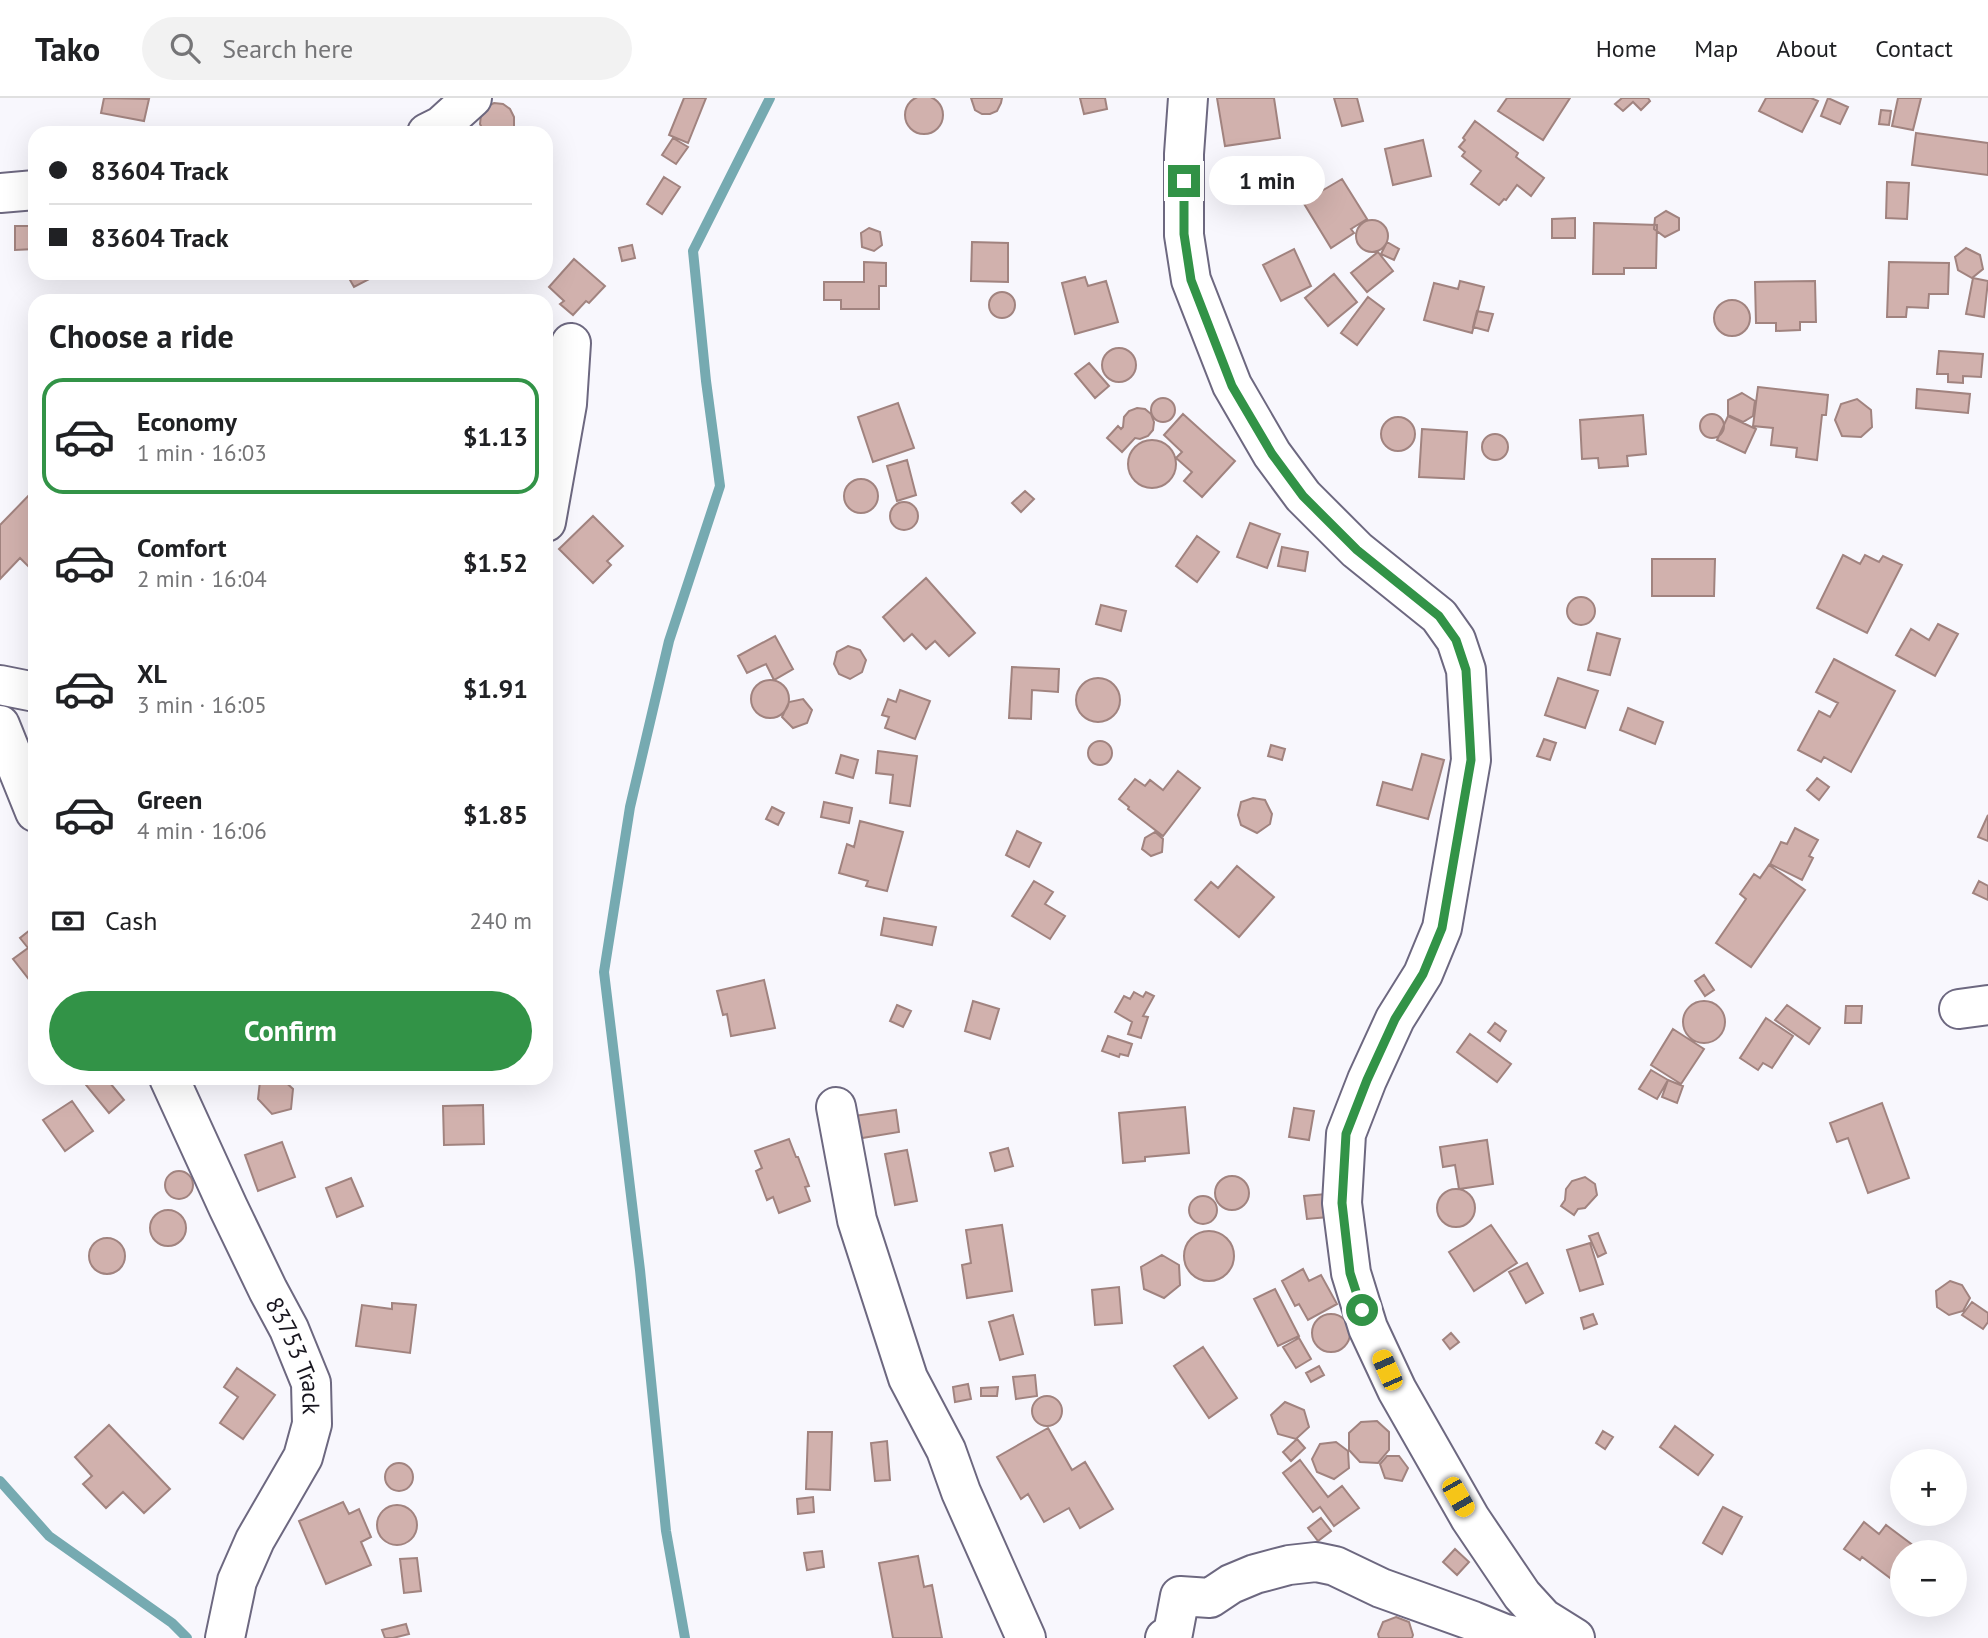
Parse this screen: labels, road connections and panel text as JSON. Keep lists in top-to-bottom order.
{
  "streets": {
    "street": ["83753 Track"]
  },
  "page": {
    "header": "Tako",
    "search": "Search here",
    "nav": [
      "Home",
      "Map",
      "About",
      "Contact"
    ],
    "banner": ["83604 Track", "83604 Track"],
    "bubble": "1 min",
    "heading": "Choose a ride",
    "list": [
      {
        "name": "Economy",
        "note": "1 min · 16:03",
        "value": "$1.13"
      },
      {
        "name": "Comfort",
        "note": "2 min · 16:04",
        "value": "$1.52"
      },
      {
        "name": "XL",
        "note": "3 min · 16:05",
        "value": "$1.91"
      },
      {
        "name": "Green",
        "note": "4 min · 16:06",
        "value": "$1.85"
      }
    ],
    "pay": ["Cash", "240 m"],
    "buttons": "Confirm",
    "map_buttons": ["+", "−"]
  }
}
